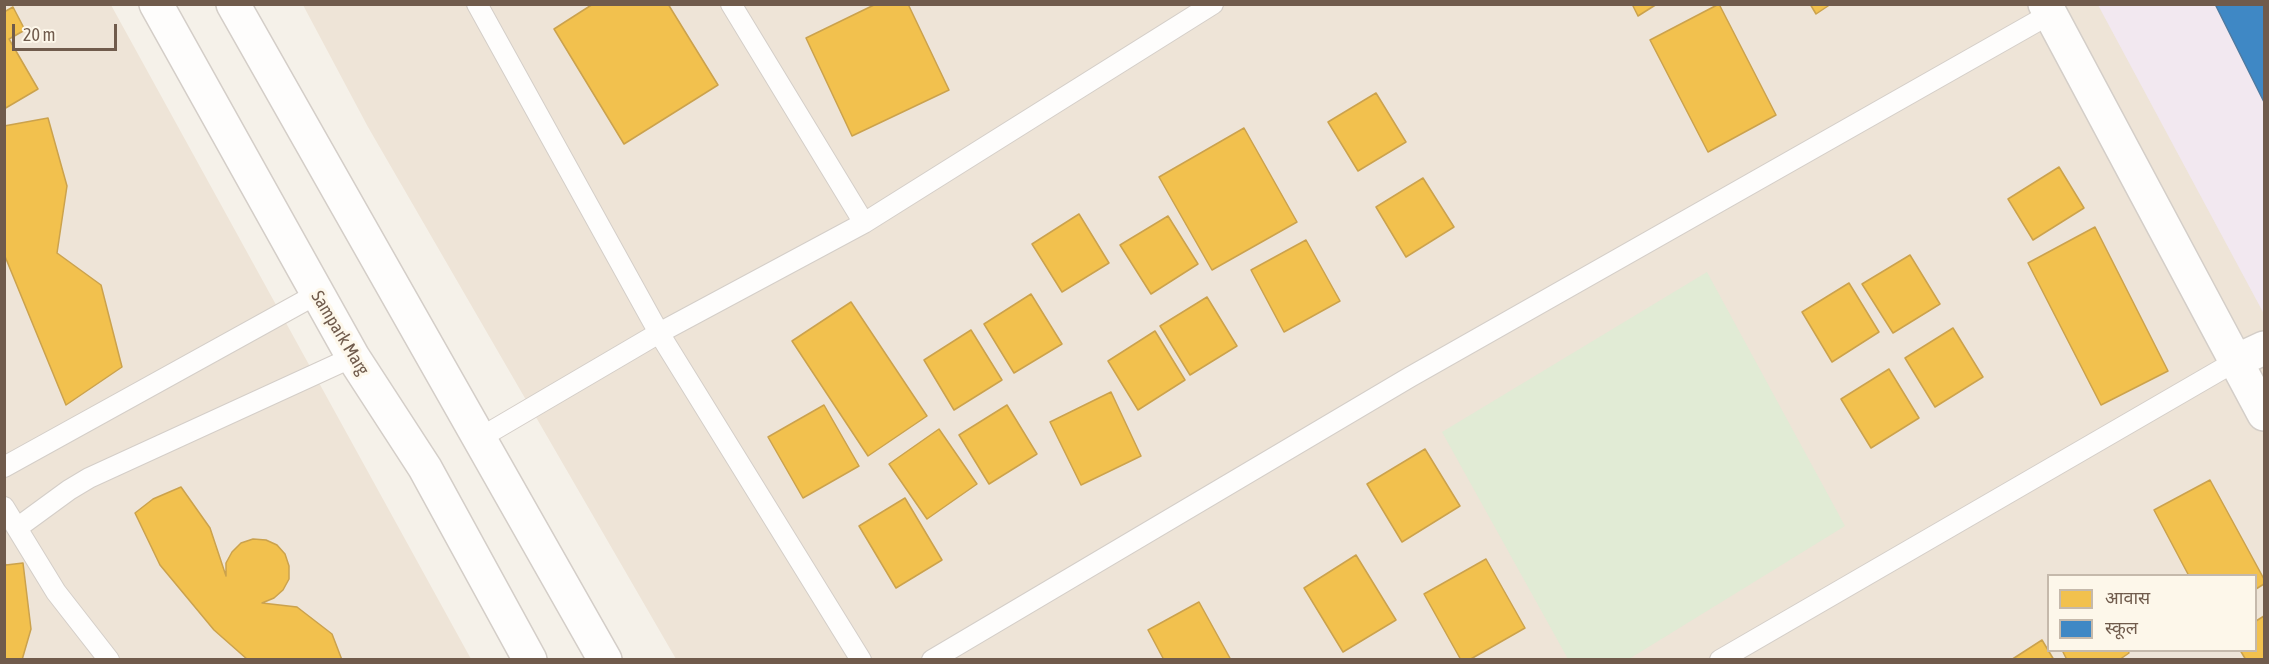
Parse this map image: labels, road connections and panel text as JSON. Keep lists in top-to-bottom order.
{
  "streets": {
    "street": ["Sampark Marg"]
  },
  "legend": ["आवास", "स्कूल"],
  "scale_bar": "20 m"
}
